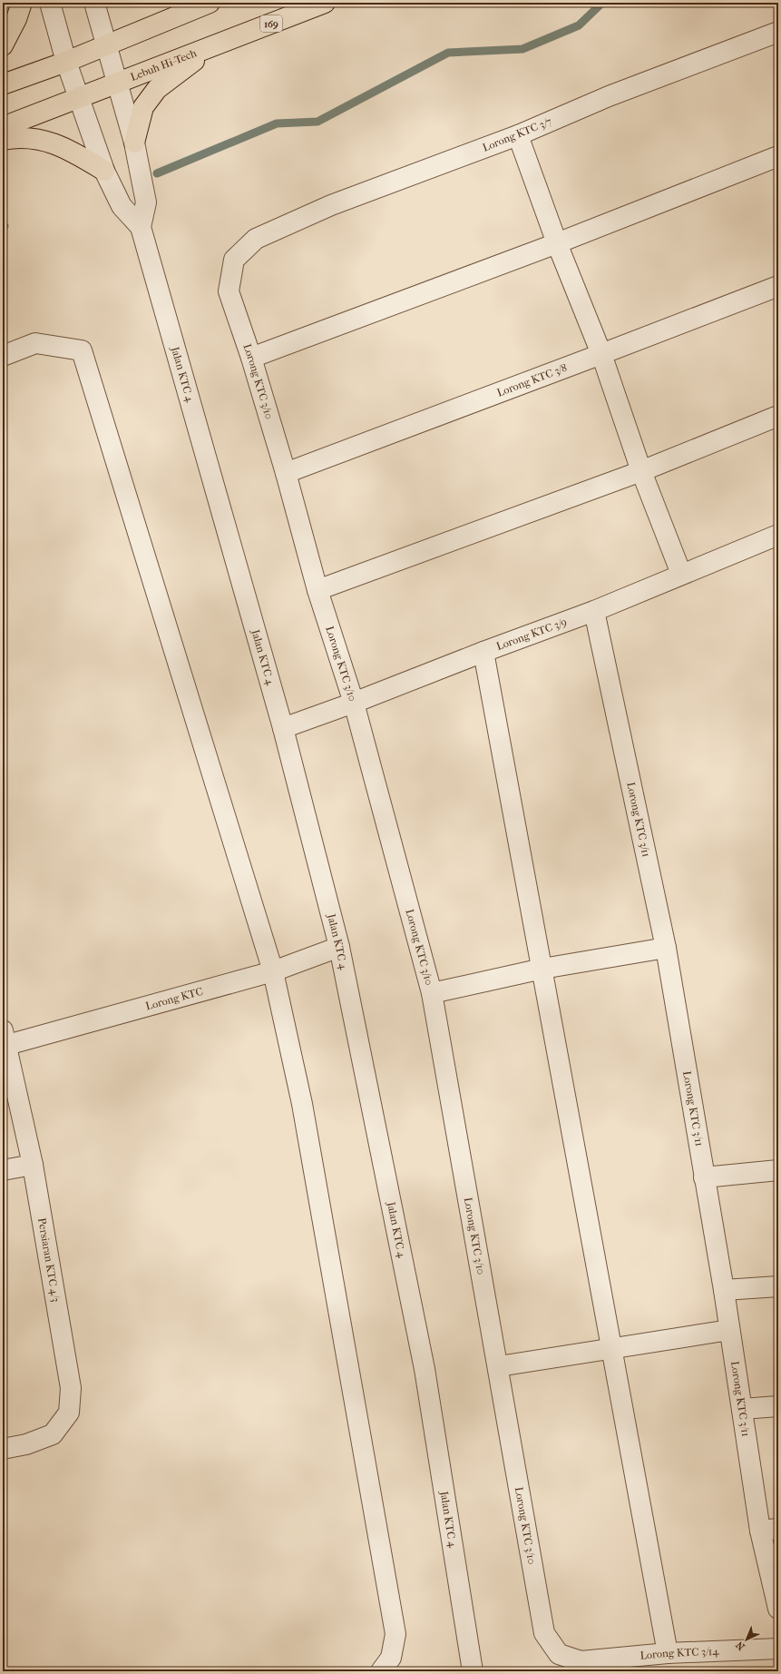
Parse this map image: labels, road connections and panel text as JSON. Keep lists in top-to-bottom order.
{
  "streets": {
    "main road": ["169", "Lebuh Hi-Tech"],
    "street": [
      "Lorong KTC 3/7",
      "Jalan KTC 4",
      "Lorong KTC 3/8",
      "Lorong KTC 3/10",
      "Lorong KTC 3/9",
      "Lorong KTC 3/11",
      "Lorong KTC",
      "Persiaran KTC 4/3",
      "Lorong KTC 3/14"
    ]
  },
  "crossings": [
    ["Lebuh Hi-Tech", "Jalan KTC 4"],
    ["Lorong KTC 3/7", "Lorong KTC 3/10"],
    ["Jalan KTC 4", "Lorong KTC 3/9"],
    ["Jalan KTC 4", "Lorong KTC"],
    ["Lorong KTC 3/8", "Lorong KTC 3/10"],
    ["Lorong KTC 3/10", "Lorong KTC 3/9"],
    ["Lorong KTC 3/10", "Lorong KTC 3/14"],
    ["Lorong KTC 3/9", "Lorong KTC 3/11"],
    ["Lorong KTC", "Persiaran KTC 4/3"]
  ],
  "north": "bottom left"
}
